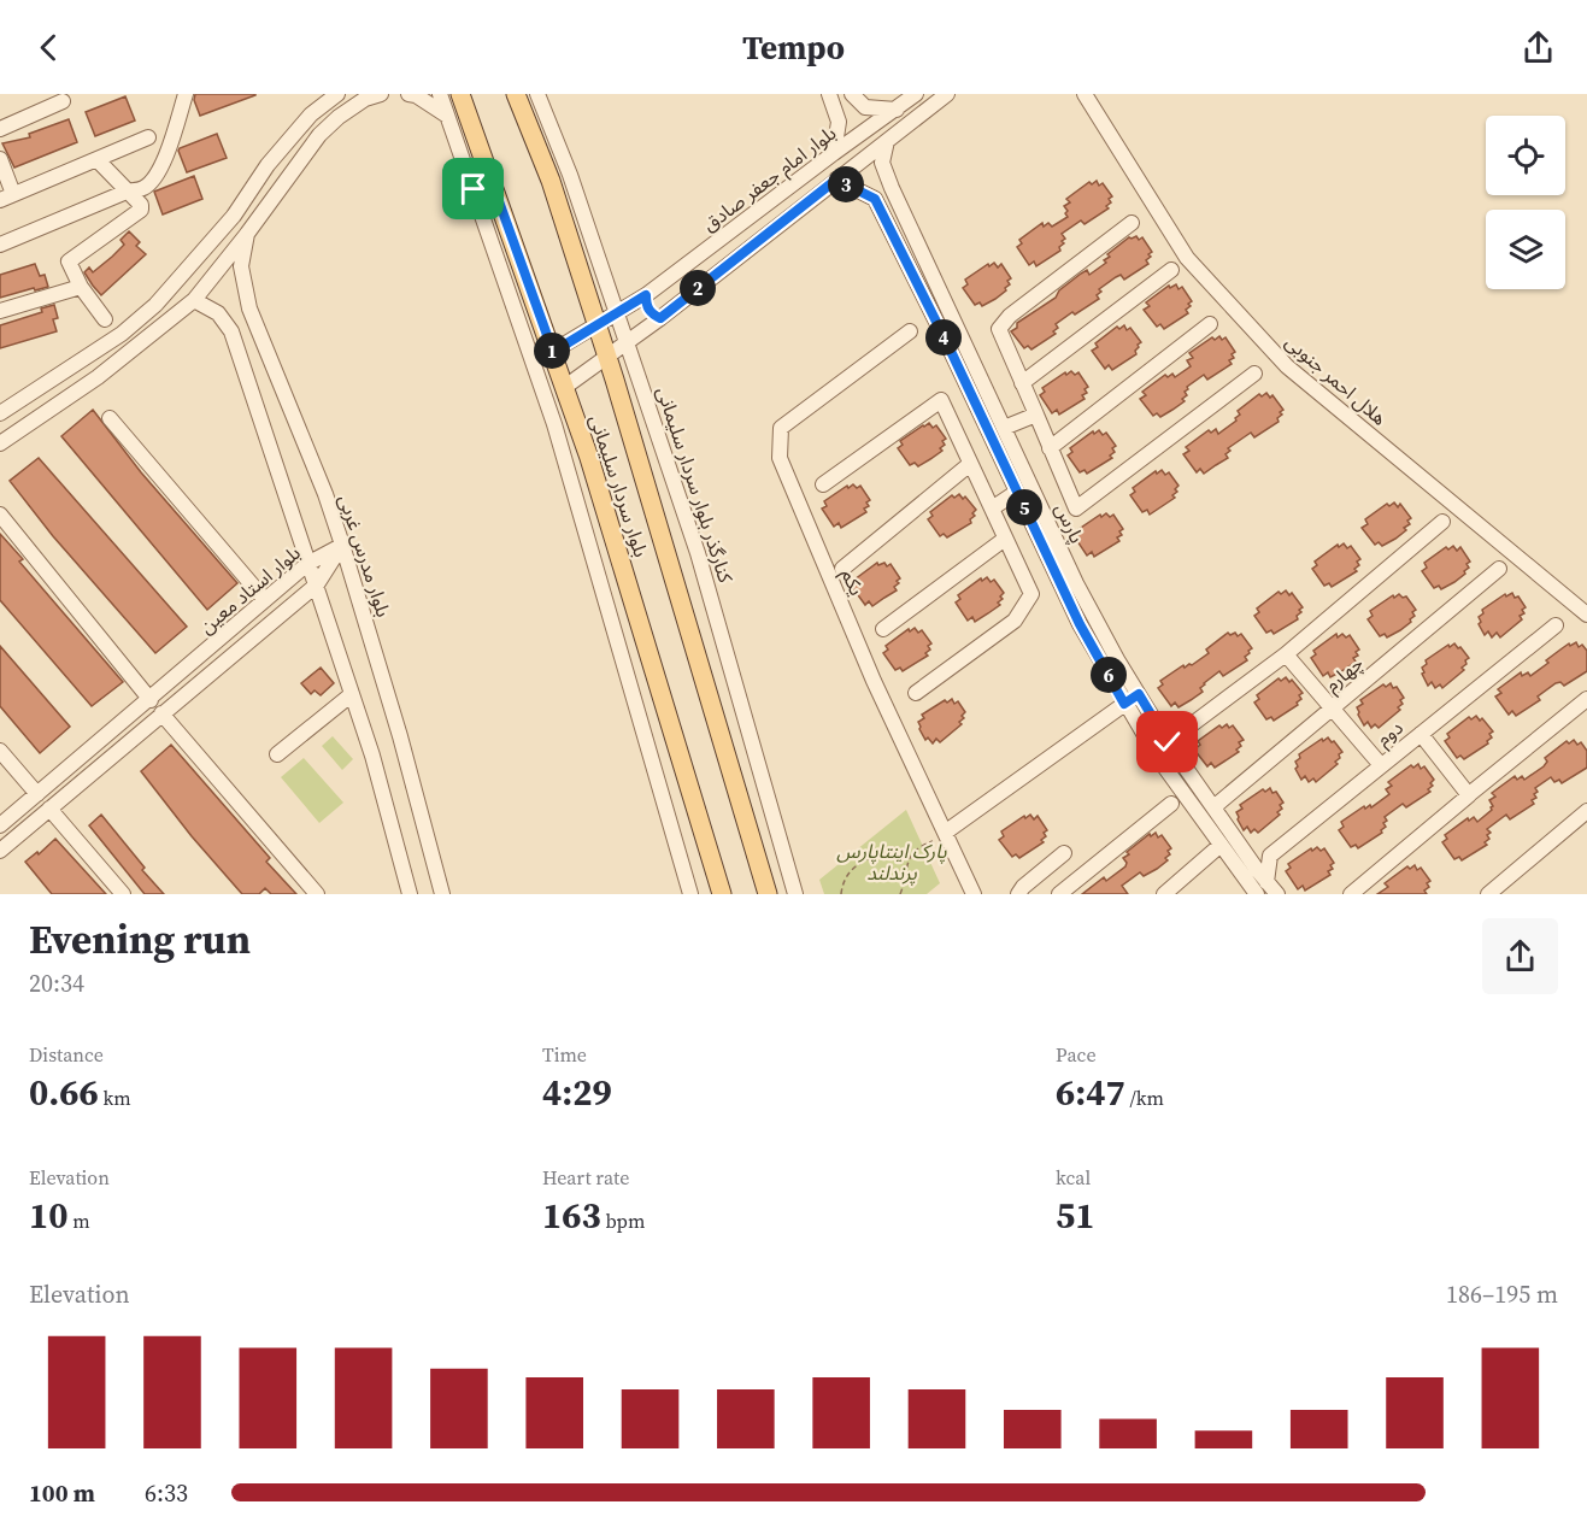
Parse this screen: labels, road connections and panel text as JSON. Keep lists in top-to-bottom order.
{
  "streets": {
    "main road": ["بلوار سردار سلیمانی"],
    "street": [
      "بلوار امام جعفر صادق",
      "هلال احمر جنوبی",
      "کنارگذر بلوار سردار سلیمانی",
      "پارس",
      "بلوار مدرس غربی",
      "یکم",
      "بلوار استاد معین",
      "چهارم",
      "دوم"
    ]
  },
  "crossings": [
    ["بلوار امام جعفر صادق", "کنارگذر بلوار سردار سلیمانی"],
    ["بلوار امام جعفر صادق", "بلوار سردار سلیمانی"],
    ["بلوار امام جعفر صادق", "پارس"],
    ["پارس", "چهارم"],
    ["بلوار مدرس غربی", "بلوار استاد معین"]
  ],
  "parks": ["پارک اینتاپارس پرندلند"],
  "page": {
    "header": "Tempo",
    "pins": [
      "3",
      "2",
      "4",
      "1",
      "5",
      "6"
    ],
    "heading": ["Evening run", "20:34"],
    "stats": [
      ["Distance", "0.66 km"],
      ["Time", "4:29"],
      ["Pace", "6:47 /km"],
      ["Elevation", "10 m"],
      ["Heart rate", "163 bpm"],
      ["kcal", "51"]
    ],
    "chart": ["Elevation", "186–195 m"],
    "list": [
      {
        "name": "100 m",
        "note": "6:33"
      }
    ]
  }
}
